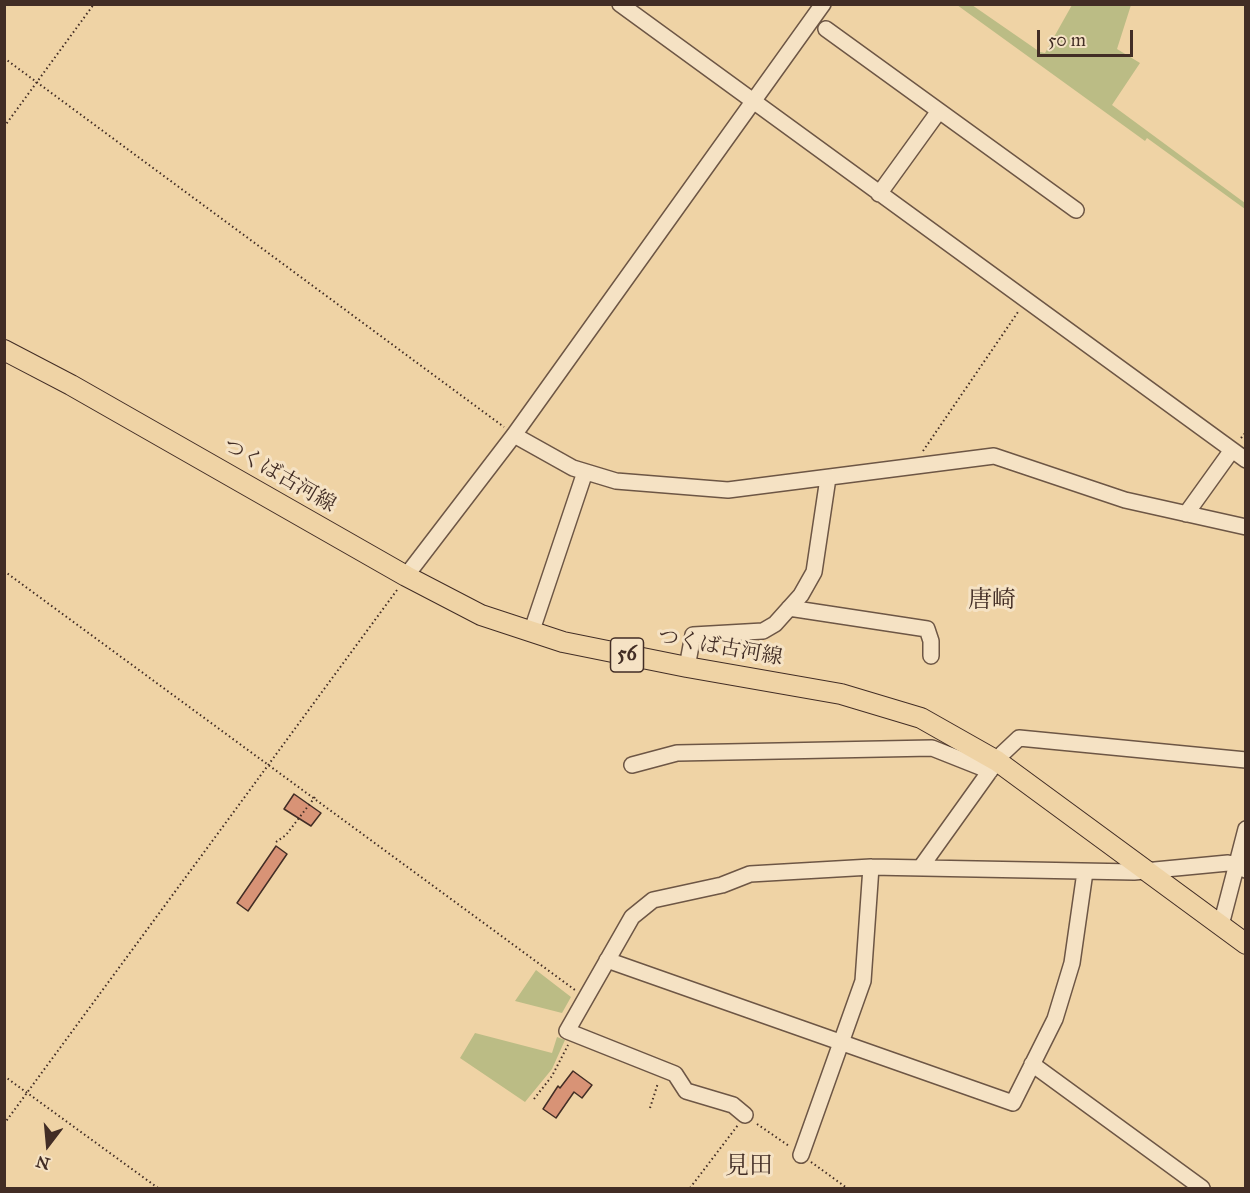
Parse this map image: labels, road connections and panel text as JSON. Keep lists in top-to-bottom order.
{
  "streets": {
    "main road": ["つくば古河線", "56"]
  },
  "districts": ["唐崎", "見田"],
  "scale_bar": "50 m",
  "north": "bottom"
}
